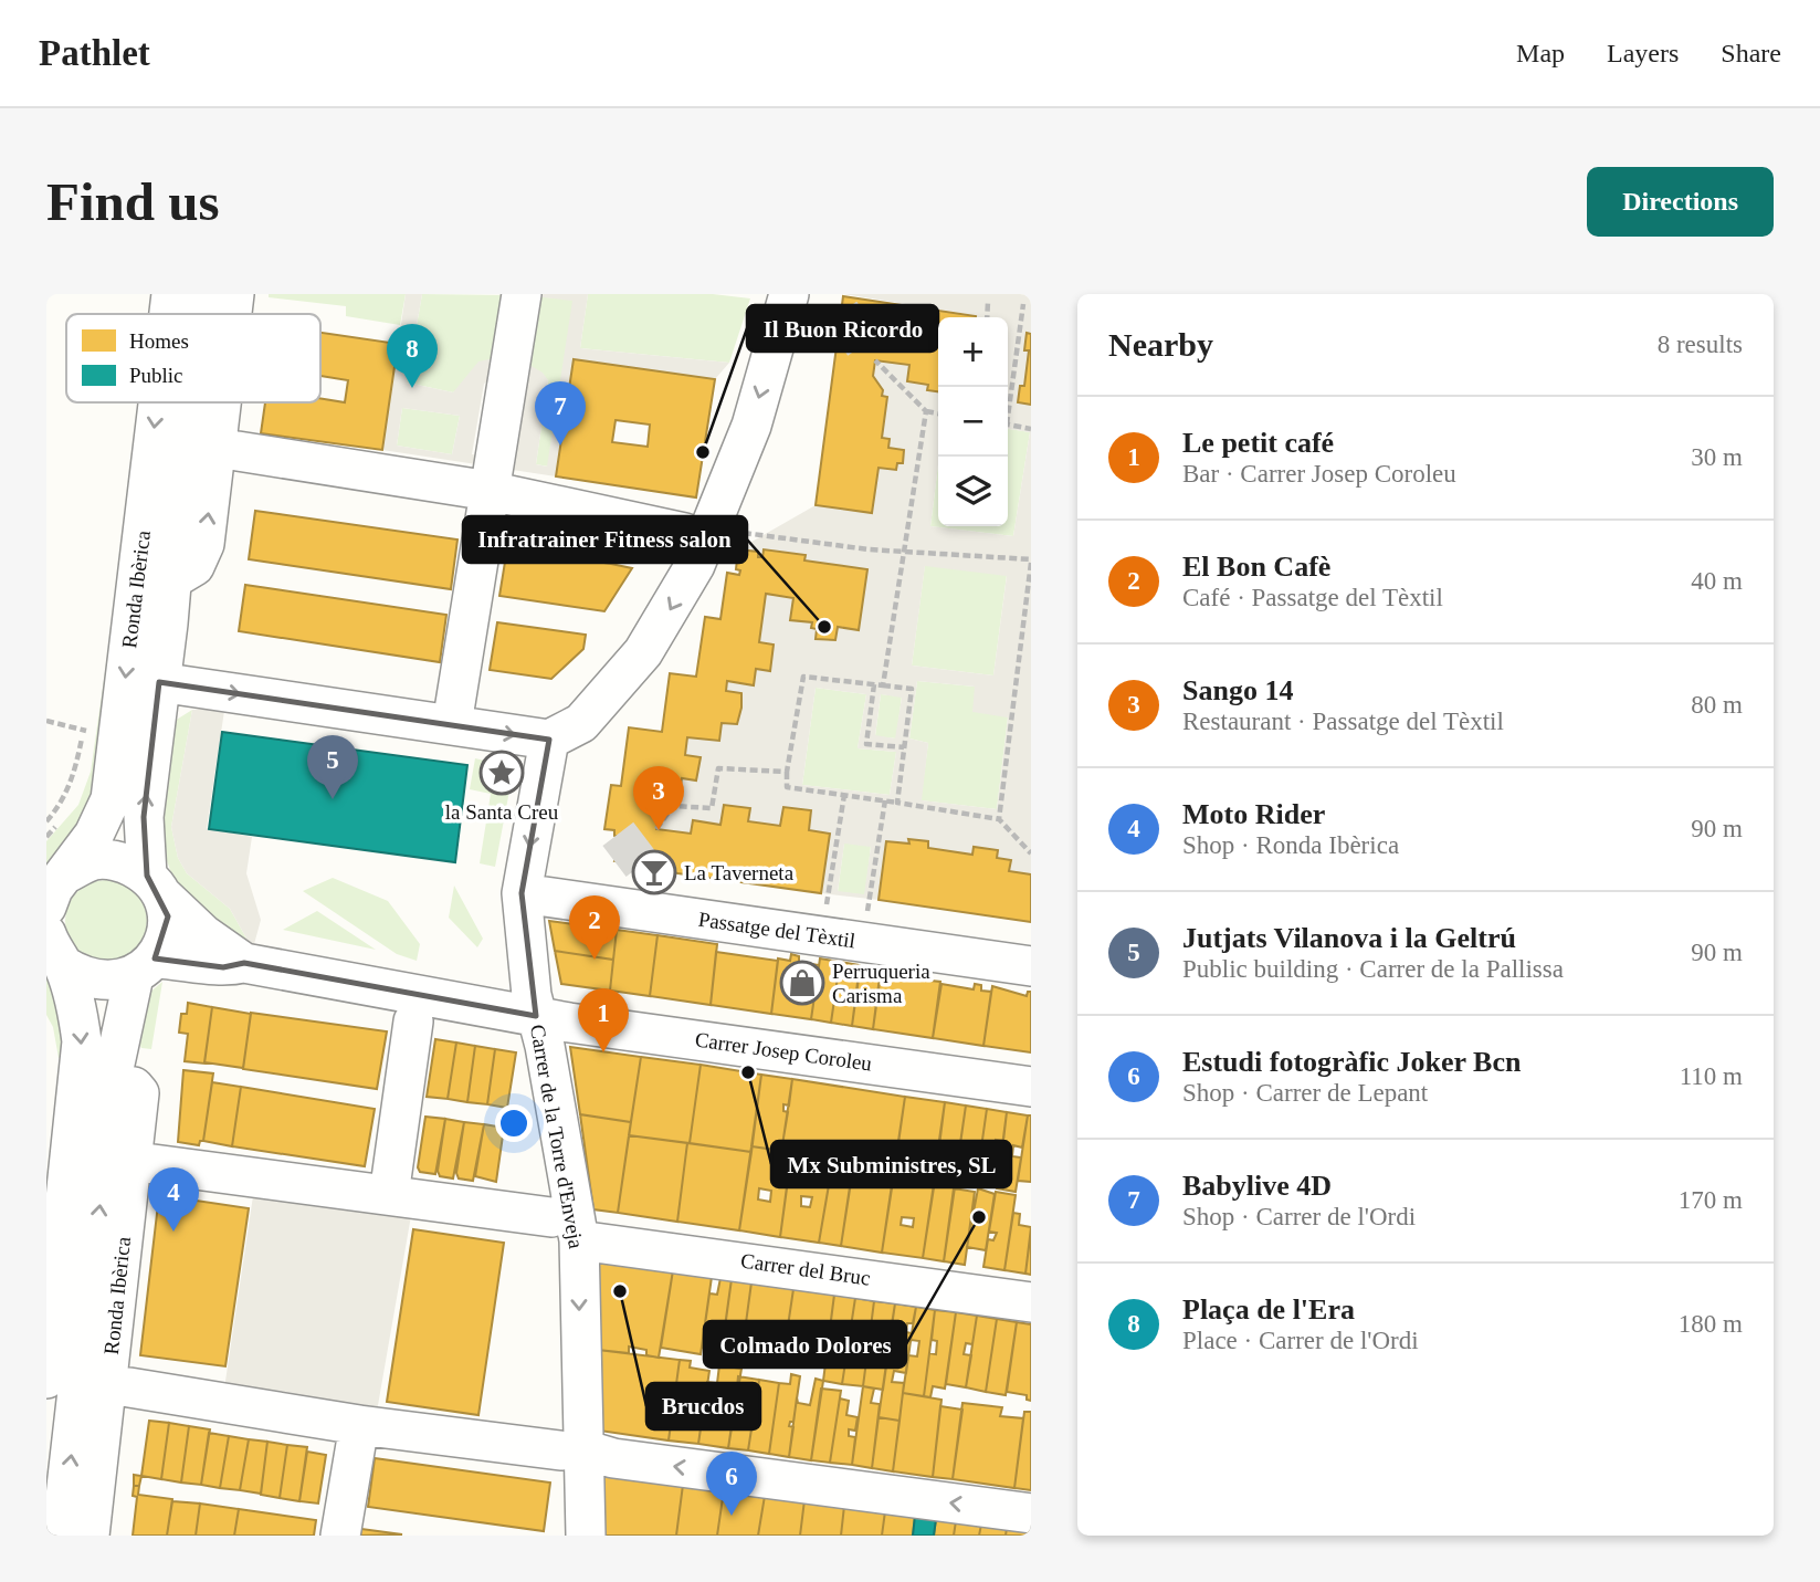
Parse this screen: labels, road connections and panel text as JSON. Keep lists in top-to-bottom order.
{
  "streets": {
    "street": [
      "Ronda Ibèrica",
      "Passatge del Tèxtil",
      "Carrer Josep Coroleu",
      "Carrer de la Torre d'Enveja",
      "Carrer del Bruc"
    ]
  },
  "crossings": [
    ["Passatge del Tèxtil", "Carrer de la Torre d'Enveja"],
    ["Carrer Josep Coroleu", "Carrer de la Torre d'Enveja"],
    ["Carrer de la Torre d'Enveja", "Carrer del Bruc"]
  ],
  "one_way": ["Carrer de la Torre d'Enveja"],
  "places": {
    "other": [
      "Il Buon Ricordo",
      "Infratrainer Fitness salon",
      "Mx Subministres, SL",
      "Colmado Dolores",
      "Brucdos"
    ],
    "place": ["la Santa Creu"],
    "bar": ["La Taverneta"],
    "shop": ["Perruqueria Carisma"]
  },
  "legend": ["Homes", "Public"],
  "page": {
    "header": "Pathlet",
    "nav": ["Map", "Layers", "Share"],
    "buttons": "Directions",
    "title": "Find us",
    "heading": ["Nearby", "8 results"],
    "map_buttons": ["+", "−"],
    "pins": [
      "8",
      "7",
      "5",
      "3",
      "2",
      "1",
      "4",
      "6"
    ],
    "list": [
      {
        "mark": "1",
        "name": "Le petit café",
        "note": "Bar · Carrer Josep Coroleu",
        "value": "30 m"
      },
      {
        "mark": "2",
        "name": "El Bon Cafè",
        "note": "Café · Passatge del Tèxtil",
        "value": "40 m"
      },
      {
        "mark": "3",
        "name": "Sango 14",
        "note": "Restaurant · Passatge del Tèxtil",
        "value": "80 m"
      },
      {
        "mark": "4",
        "name": "Moto Rider",
        "note": "Shop · Ronda Ibèrica",
        "value": "90 m"
      },
      {
        "mark": "5",
        "name": "Jutjats Vilanova i la Geltrú",
        "note": "Public building · Carrer de la Pallissa",
        "value": "90 m"
      },
      {
        "mark": "6",
        "name": "Estudi fotogràfic Joker Bcn",
        "note": "Shop · Carrer de Lepant",
        "value": "110 m"
      },
      {
        "mark": "7",
        "name": "Babylive 4D",
        "note": "Shop · Carrer de l'Ordi",
        "value": "170 m"
      },
      {
        "mark": "8",
        "name": "Plaça de l'Era",
        "note": "Place · Carrer de l'Ordi",
        "value": "180 m"
      }
    ]
  }
}
